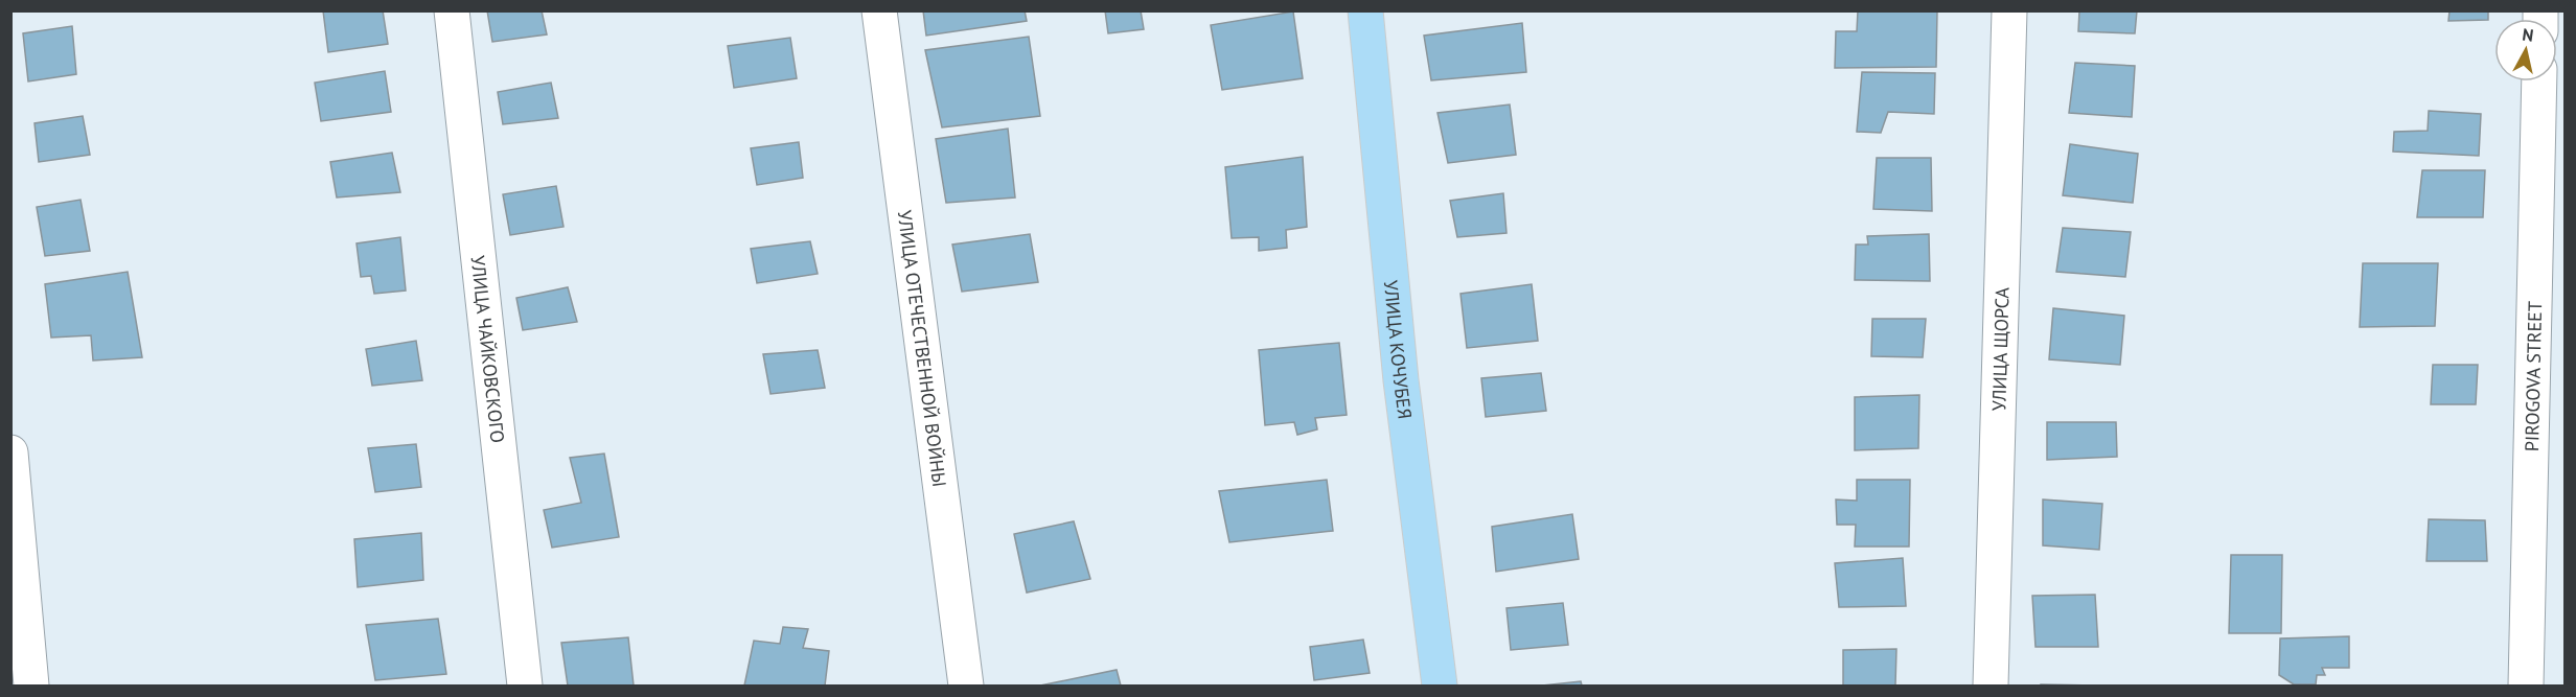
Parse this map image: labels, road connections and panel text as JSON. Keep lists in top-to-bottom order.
{
  "streets": {
    "main road": ["УЛИЦА КОЧУБЕЯ"],
    "street": [
      "УЛИЦА ЧАЙКОВСКОГО",
      "УЛИЦА ОТЕЧЕСТВЕННОЙ ВОЙНЫ",
      "УЛИЦА ЩОРСА",
      "PIROGOVA STREET"
    ]
  },
  "north": "top"
}
